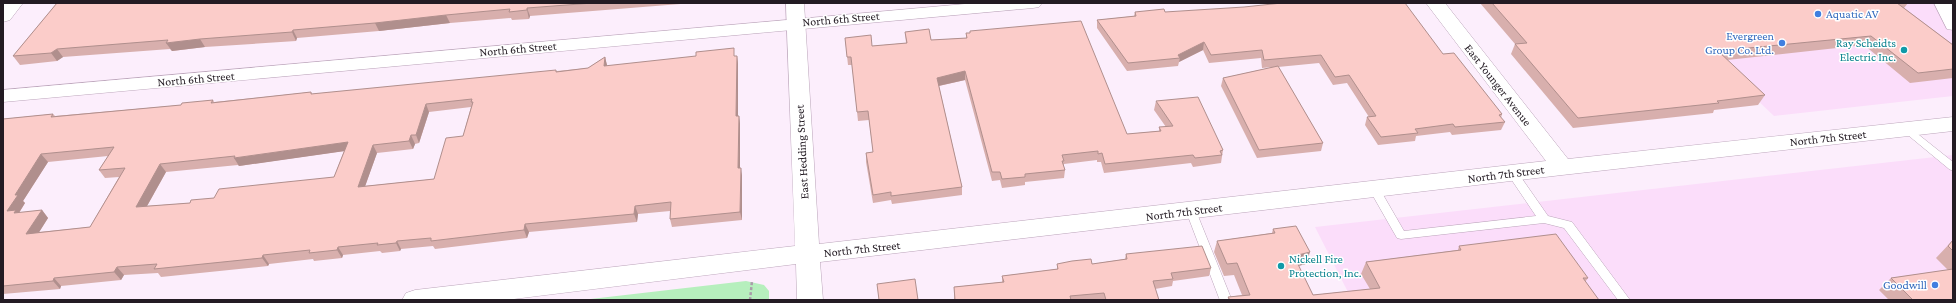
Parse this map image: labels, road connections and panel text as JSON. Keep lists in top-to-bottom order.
{
  "streets": {
    "street": [
      "North 6th Street",
      "East Younger Avenue",
      "North 7th Street",
      "East Hedding Street"
    ]
  },
  "crossings": [
    ["North 6th Street", "East Hedding Street"],
    ["East Younger Avenue", "North 7th Street"],
    ["North 7th Street", "East Hedding Street"]
  ],
  "places": [
    "Aquatic AV",
    "Evergreen Group Co. Ltd.",
    "Ray Scheidts Electric Inc.",
    "Nickell Fire Protection, Inc.",
    "Goodwill"
  ]
}
